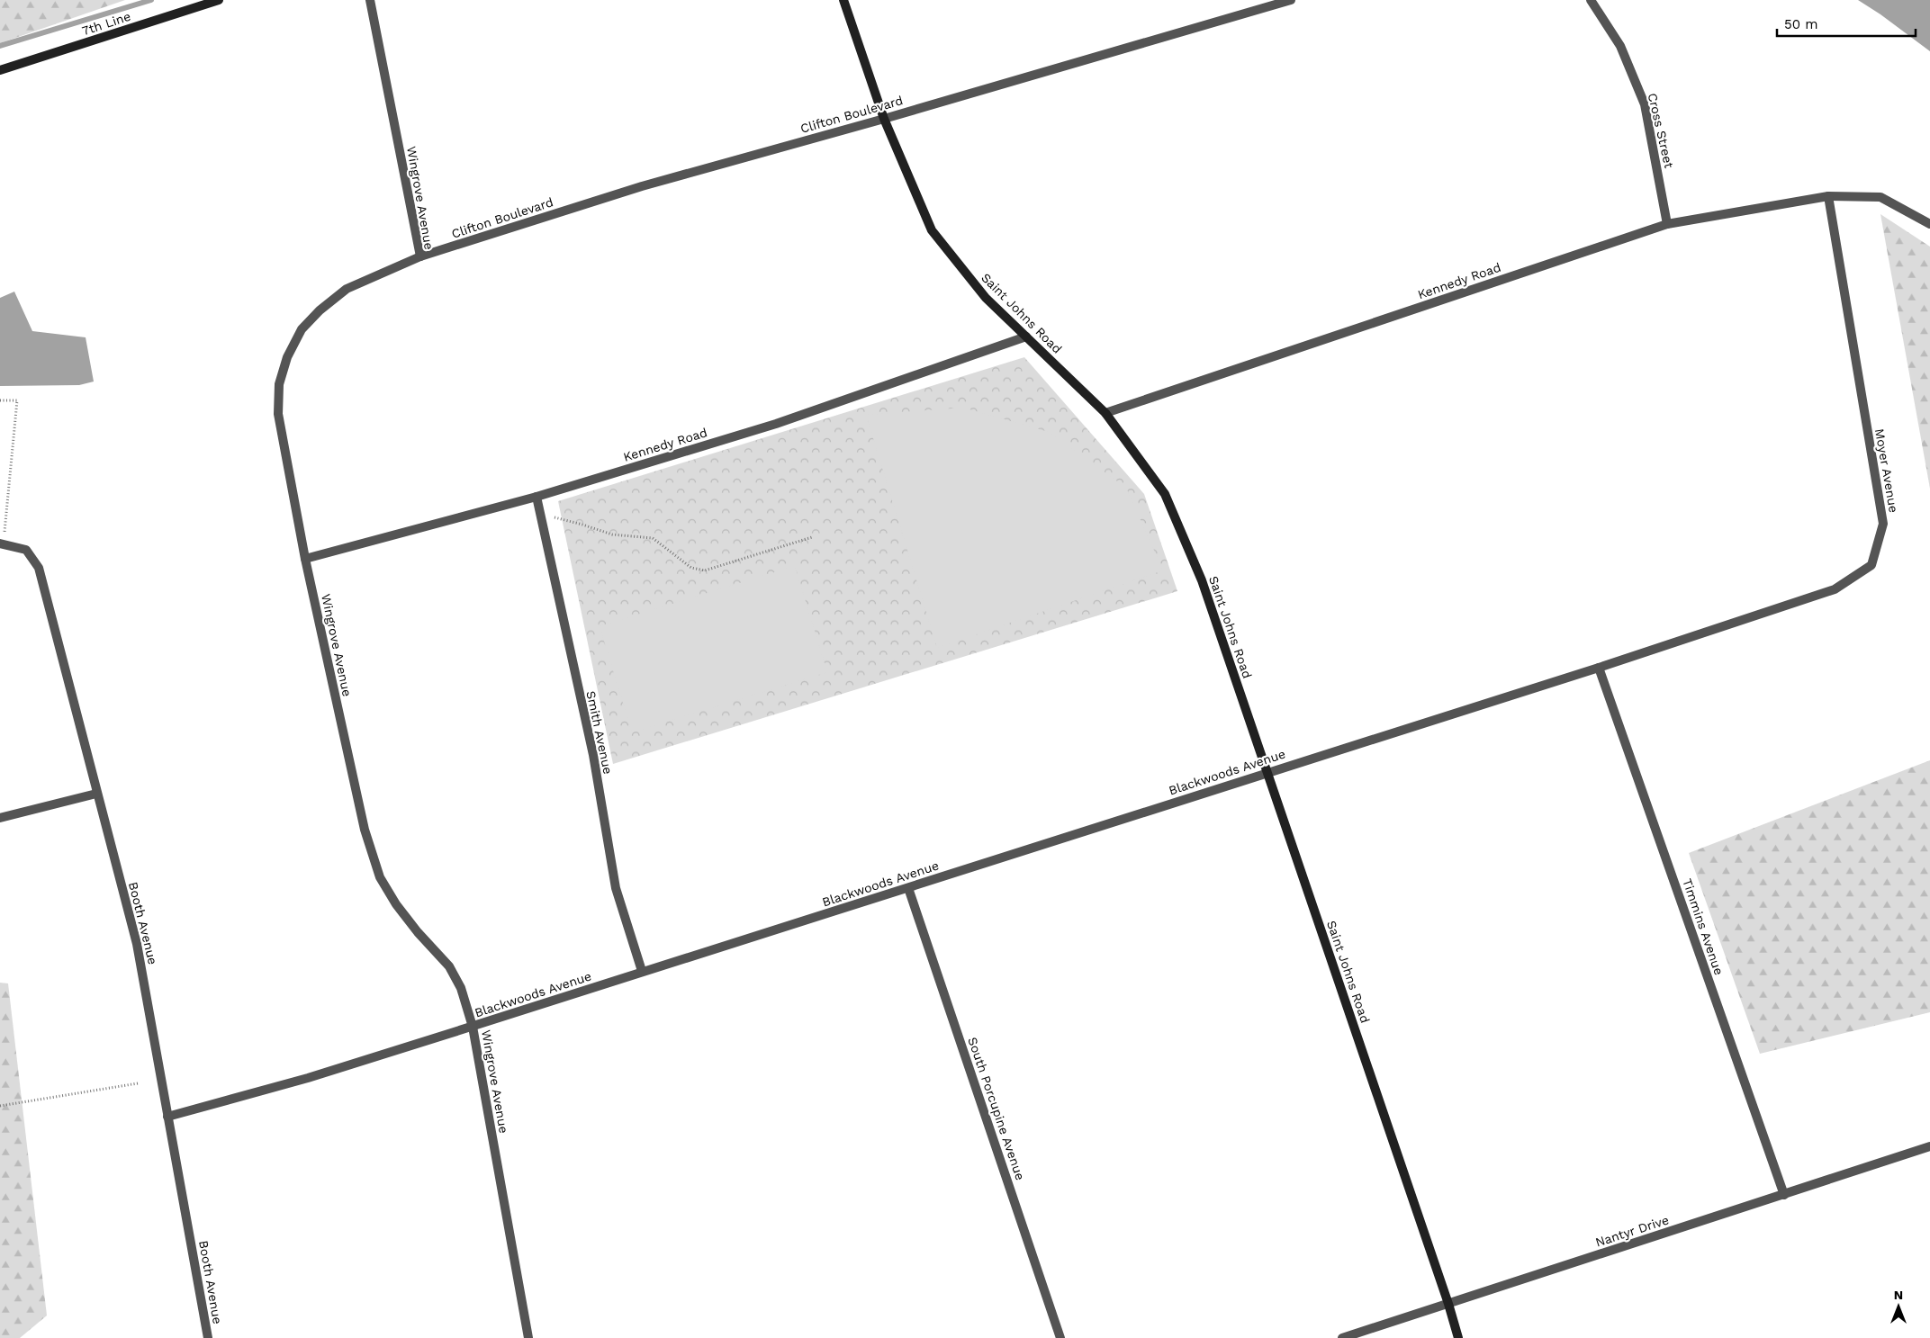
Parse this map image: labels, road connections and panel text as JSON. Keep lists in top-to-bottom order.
{
  "streets": {
    "street": [
      "7th Line",
      "Clifton Boulevard",
      "Cross Street",
      "Wingrove Avenue",
      "Kennedy Road",
      "Saint Johns Road",
      "Moyer Avenue",
      "Smith Avenue",
      "Blackwoods Avenue",
      "Booth Avenue",
      "Timmins Avenue",
      "South Porcupine Avenue",
      "Nantyr Drive"
    ]
  },
  "crossings": [
    ["Clifton Boulevard", "Wingrove Avenue"],
    ["Clifton Boulevard", "Saint Johns Road"],
    ["Cross Street", "Kennedy Road"],
    ["Wingrove Avenue", "Kennedy Road"],
    ["Wingrove Avenue", "Blackwoods Avenue"],
    ["Kennedy Road", "Saint Johns Road"],
    ["Kennedy Road", "Moyer Avenue"],
    ["Kennedy Road", "Smith Avenue"],
    ["Saint Johns Road", "Blackwoods Avenue"],
    ["Saint Johns Road", "Nantyr Drive"],
    ["Moyer Avenue", "Blackwoods Avenue"],
    ["Moyer Avenue", "Timmins Avenue"],
    ["Smith Avenue", "Blackwoods Avenue"],
    ["Blackwoods Avenue", "Booth Avenue"],
    ["Blackwoods Avenue", "Timmins Avenue"],
    ["Blackwoods Avenue", "South Porcupine Avenue"],
    ["Timmins Avenue", "Nantyr Drive"]
  ],
  "scale_bar": "50 m",
  "north": "top"
}
